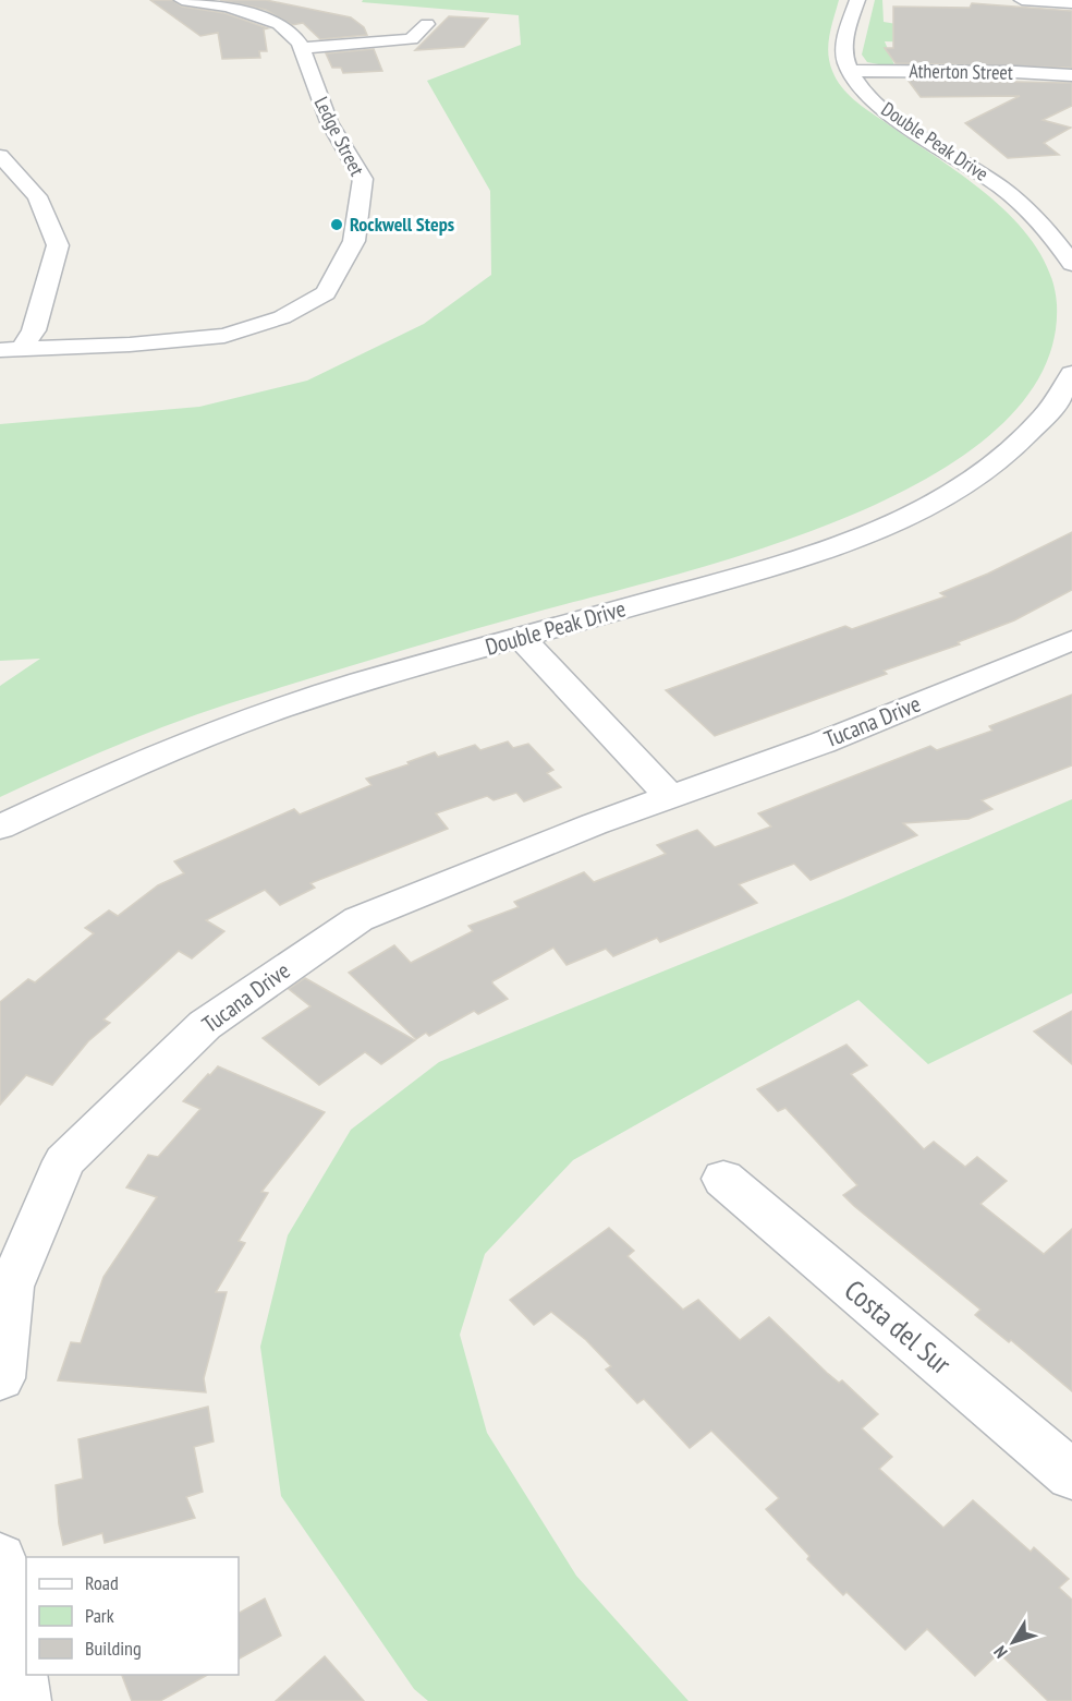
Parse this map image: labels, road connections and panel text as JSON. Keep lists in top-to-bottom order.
{
  "streets": {
    "street": [
      "Atherton Street",
      "Ledge Street",
      "Double Peak Drive",
      "Tucana Drive",
      "Costa del Sur"
    ]
  },
  "crossings": [
    ["Atherton Street", "Double Peak Drive"]
  ],
  "places": ["Rockwell Steps"],
  "legend": ["Road", "Park", "Building"],
  "north": "bottom left"
}
